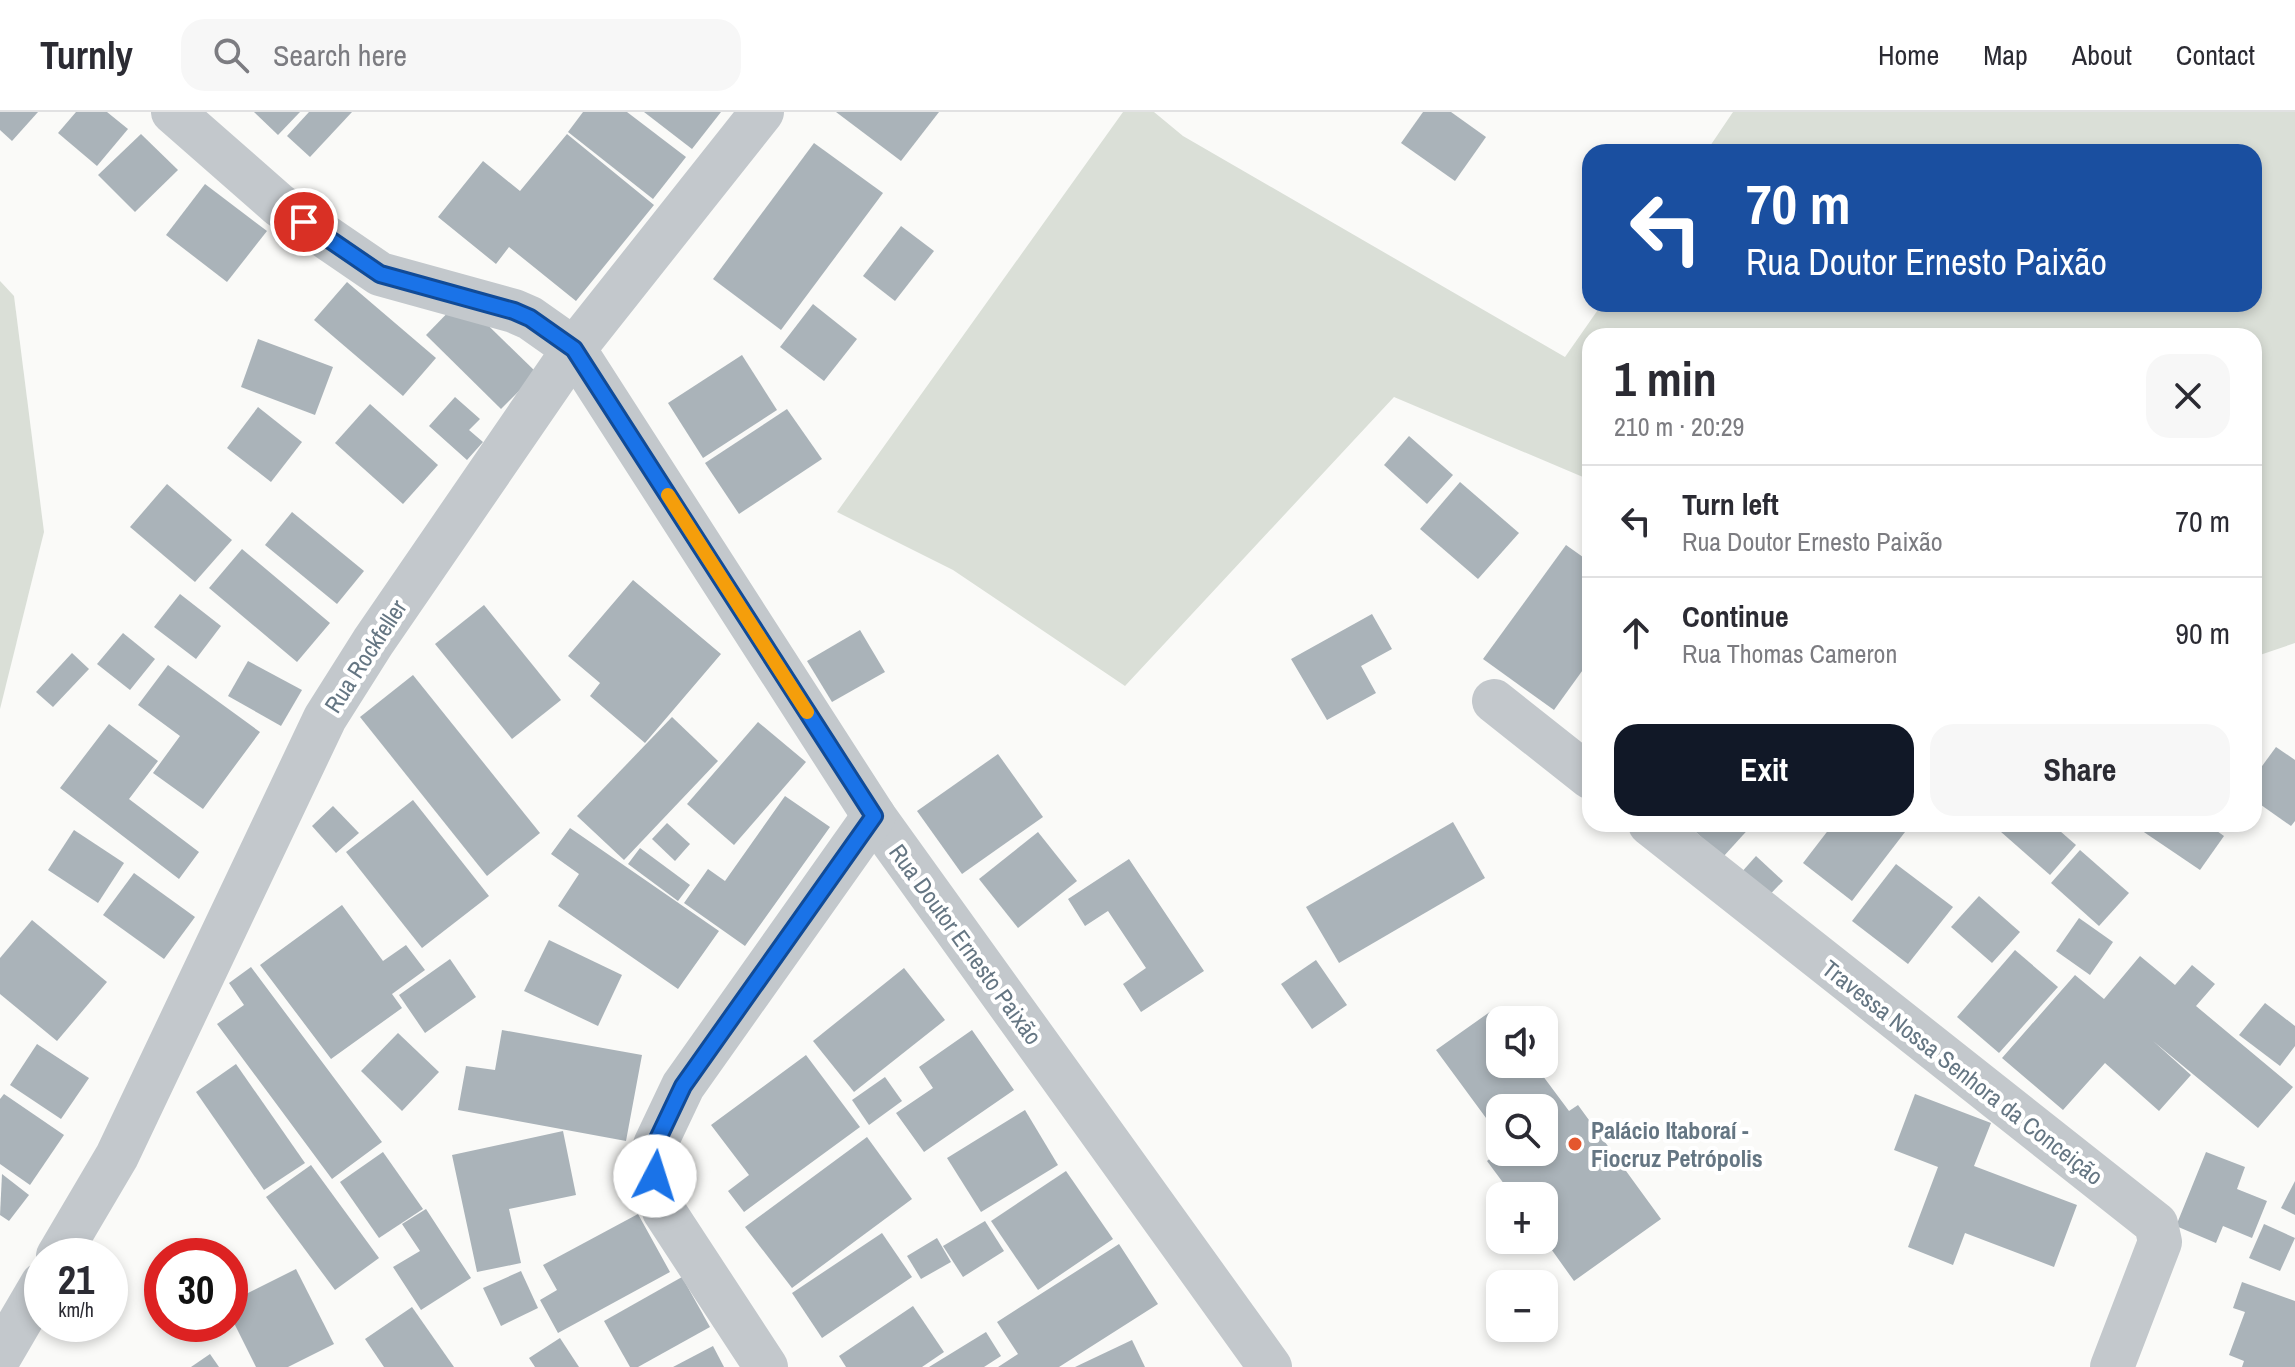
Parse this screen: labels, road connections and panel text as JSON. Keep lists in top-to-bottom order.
{
  "streets": {
    "street": ["Rua Rockfeller", "Rua Doutor Ernesto Paixão", "Travessa Nossa Senhora da Conceição"]
  },
  "crossings": [
    ["Rua Rockfeller", "Rua Doutor Ernesto Paixão"]
  ],
  "places": ["Palácio Itaboraí - Fiocruz Petrópolis"],
  "page": {
    "header": "Turnly",
    "search": "Search here",
    "nav": [
      "Home",
      "Map",
      "About",
      "Contact"
    ],
    "turn": ["70 m", "Rua Doutor Ernesto Paixão"],
    "heading": ["1 min", "210 m · 20:29"],
    "list": [
      {
        "name": "Turn left",
        "note": "Rua Doutor Ernesto Paixão",
        "value": "70 m"
      },
      {
        "name": "Continue",
        "note": "Rua Thomas Cameron",
        "value": "90 m"
      }
    ],
    "buttons": ["Exit", "Share"],
    "map_buttons": ["+", "−"],
    "speed": "21 km/h",
    "limit": "30"
  }
}
